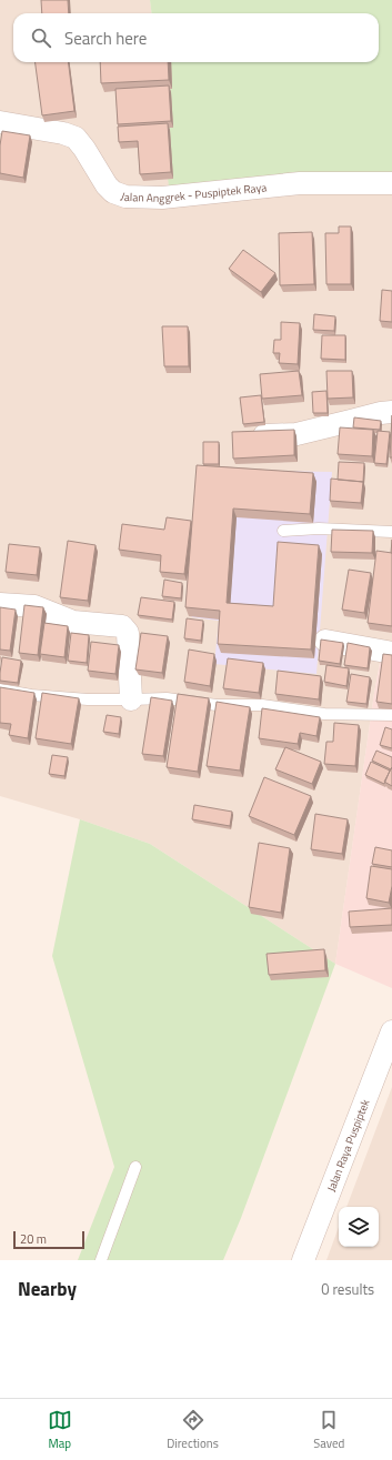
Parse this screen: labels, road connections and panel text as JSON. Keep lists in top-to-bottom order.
{
  "streets": {
    "street": ["Jalan Anggrek - Puspiptek Raya", "Jalan Raya Puspiptek"]
  },
  "scale_bar": "20 m",
  "page": {
    "search": "Search here",
    "scale": "20 m",
    "heading": ["Nearby", "0 results"],
    "nav": ["Map", "Directions", "Saved"]
  }
}
